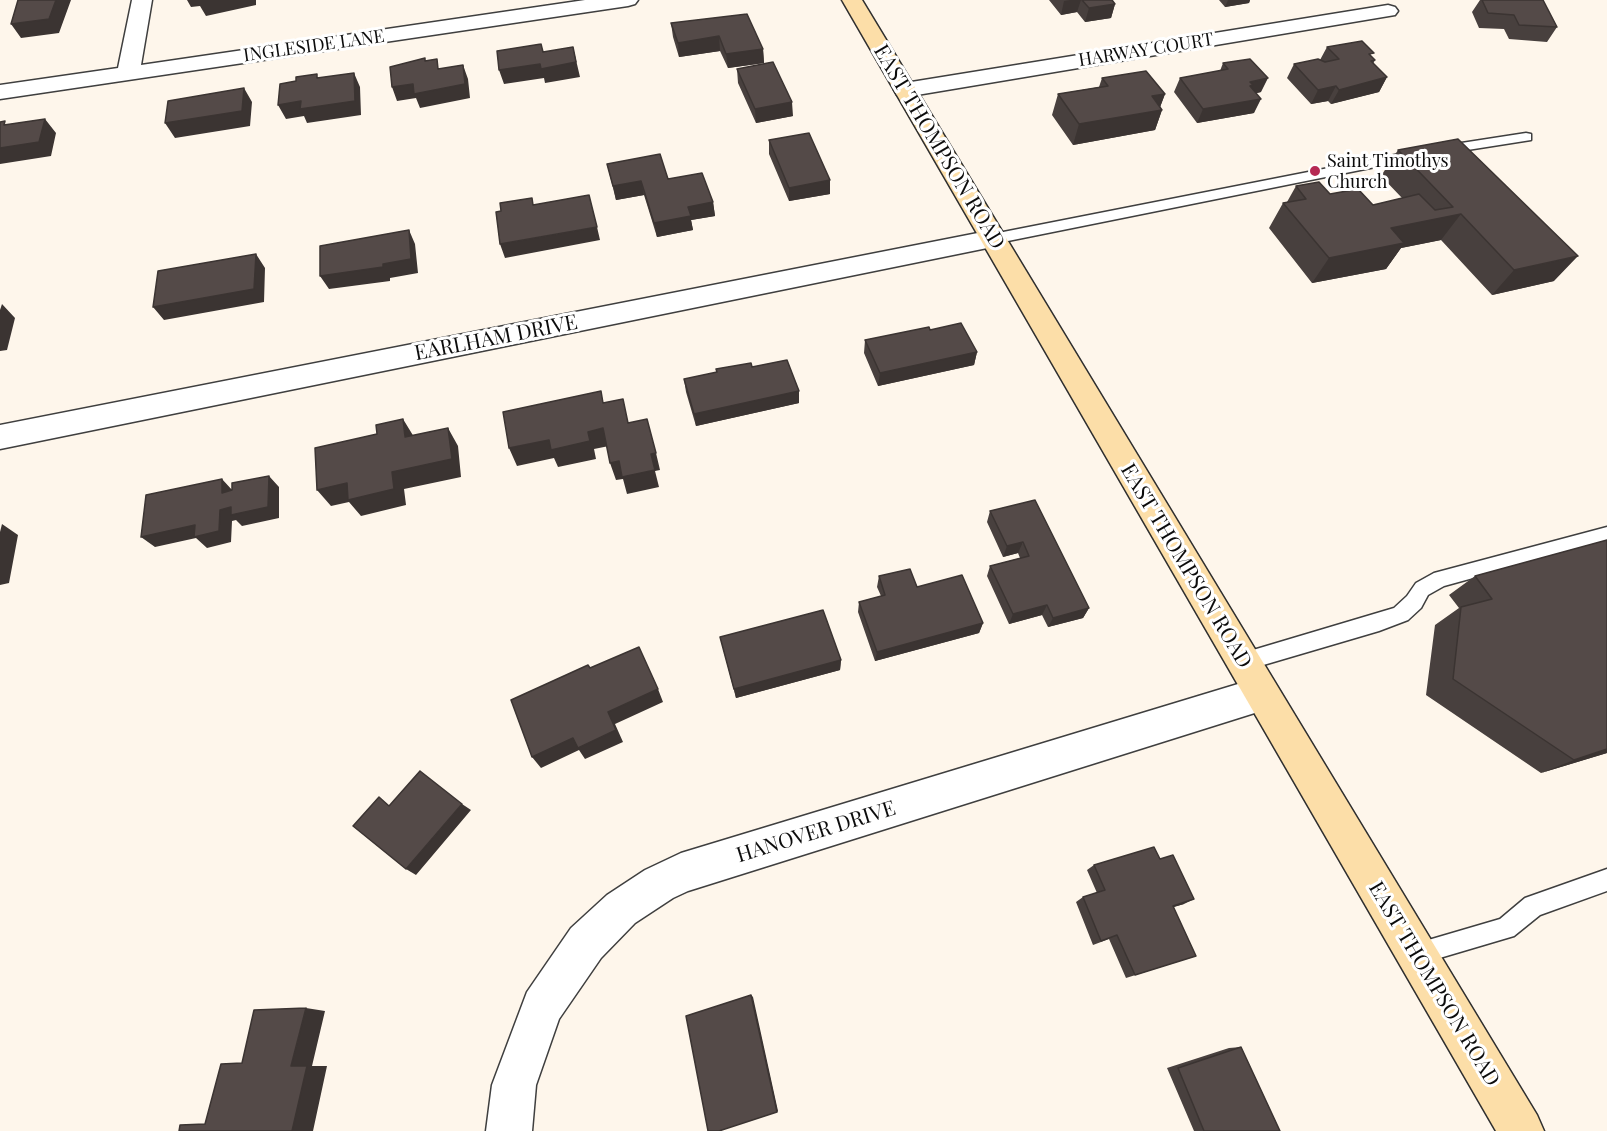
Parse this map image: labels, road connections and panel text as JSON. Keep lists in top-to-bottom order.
{
  "streets": {
    "main road": ["EAST THOMPSON ROAD"],
    "street": [
      "INGLESIDE LANE",
      "HARWAY COURT",
      "EARLHAM DRIVE",
      "HANOVER DRIVE"
    ]
  },
  "crossings": [
    ["HARWAY COURT", "EAST THOMPSON ROAD"],
    ["EAST THOMPSON ROAD", "EARLHAM DRIVE"],
    ["EAST THOMPSON ROAD", "HANOVER DRIVE"]
  ],
  "places": ["Saint Timothys Church"]
}
